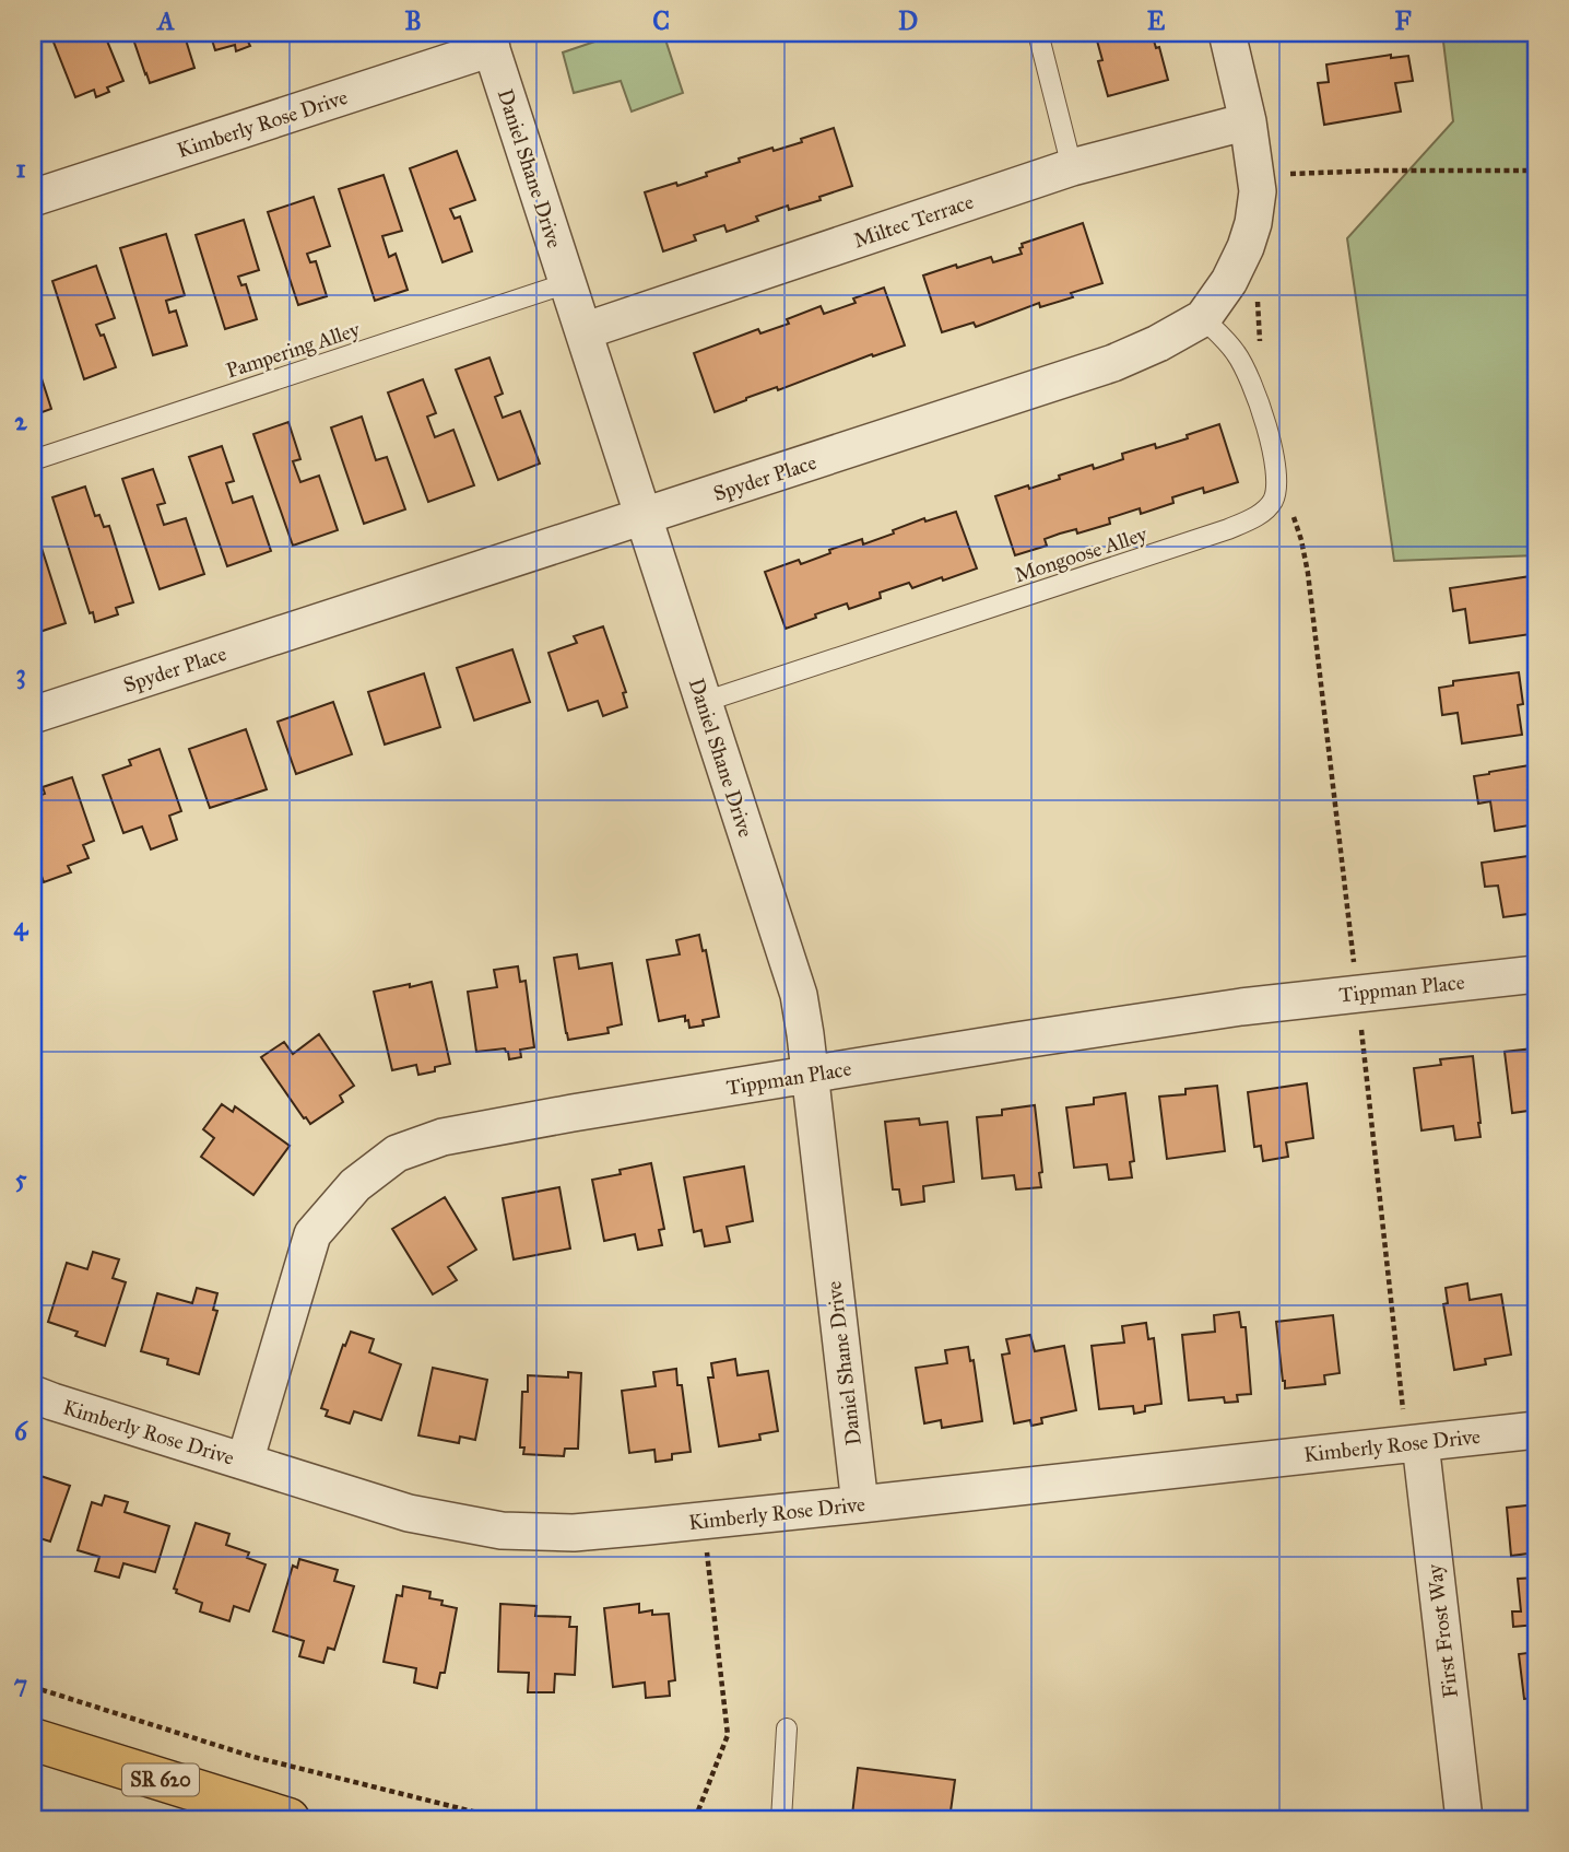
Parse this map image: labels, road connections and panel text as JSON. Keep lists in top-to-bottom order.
{
  "streets": {
    "main road": ["SR 620"],
    "street": [
      "Kimberly Rose Drive",
      "Daniel Shane Drive",
      "Miltec Terrace",
      "Spyder Place",
      "Tippman Place",
      "First Frost Way"
    ],
    "lane": ["Pampering Alley", "Mongoose Alley"]
  },
  "crossings": [
    ["Kimberly Rose Drive", "Daniel Shane Drive"],
    ["Kimberly Rose Drive", "Tippman Place"],
    ["Kimberly Rose Drive", "First Frost Way"],
    ["Daniel Shane Drive", "Miltec Terrace"],
    ["Daniel Shane Drive", "Pampering Alley"],
    ["Daniel Shane Drive", "Spyder Place"],
    ["Daniel Shane Drive", "Mongoose Alley"],
    ["Daniel Shane Drive", "Tippman Place"],
    ["Miltec Terrace", "Spyder Place"],
    ["Spyder Place", "Mongoose Alley"]
  ],
  "grid": {
    "columns": [
      "A",
      "B",
      "C",
      "D",
      "E",
      "F"
    ],
    "rows": [
      "1",
      "2",
      "3",
      "4",
      "5",
      "6",
      "7"
    ]
  }
}
